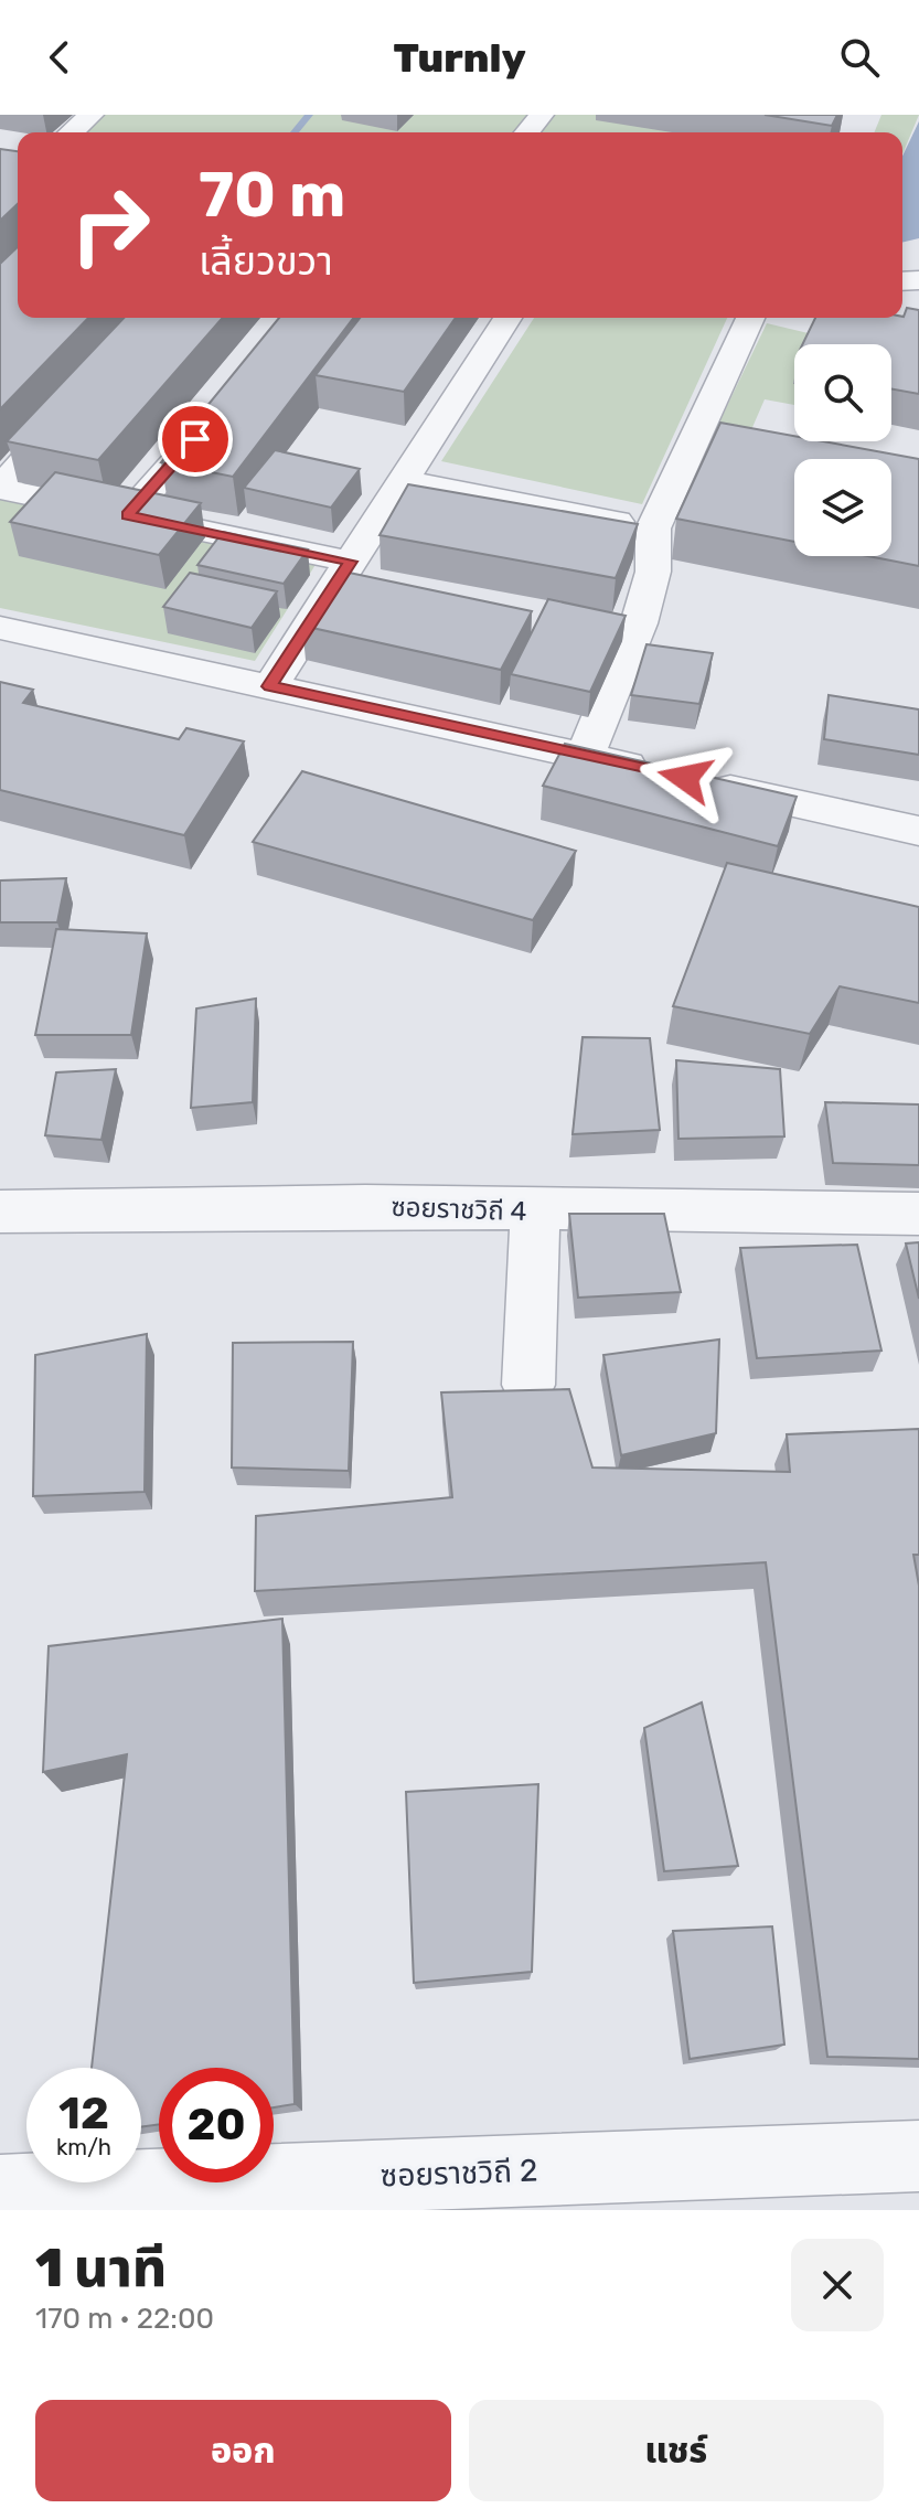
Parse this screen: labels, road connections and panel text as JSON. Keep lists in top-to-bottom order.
{
  "streets": {
    "street": ["ซอยราชวิถี 4", "ซอยราชวิถี 2"]
  },
  "page": {
    "header": "Turnly",
    "turn": ["70 m", "เลี้ยวขวา"],
    "speed": "12 km/h",
    "limit": "20",
    "heading": ["1 นาที", "170 m · 22:00"],
    "buttons": ["ออก", "แชร์"]
  }
}
